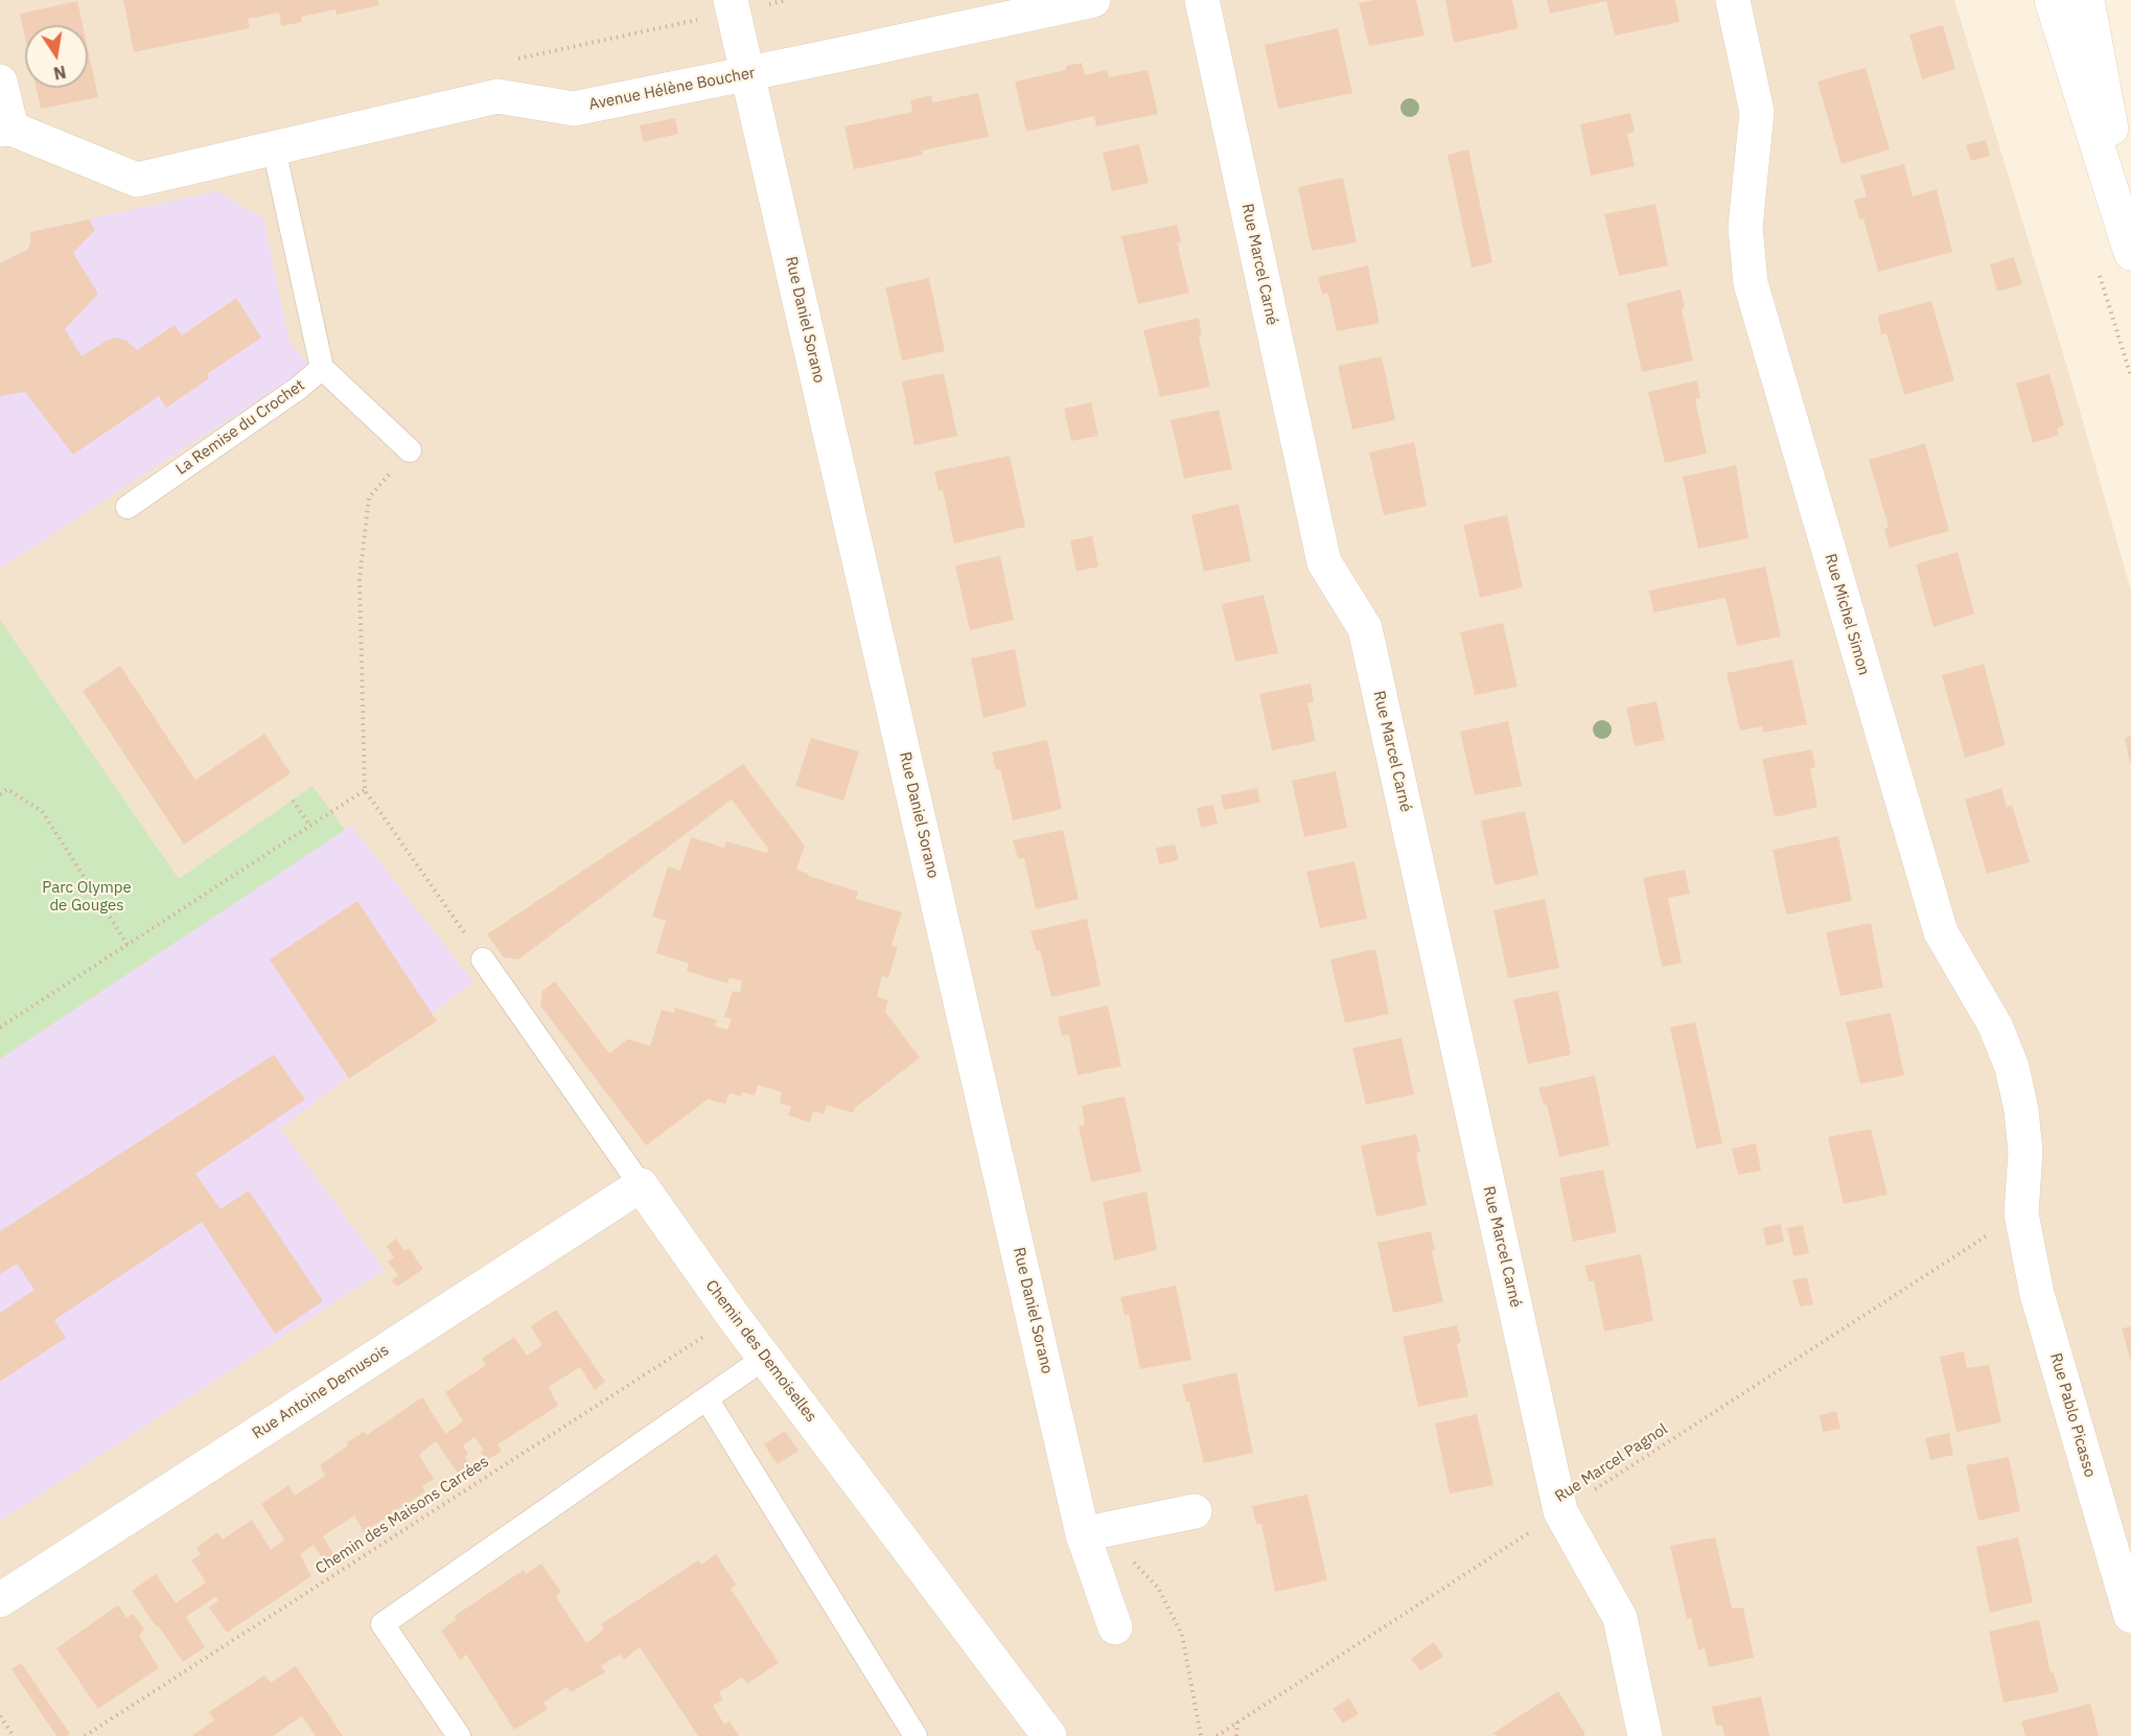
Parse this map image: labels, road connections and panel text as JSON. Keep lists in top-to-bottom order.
{
  "streets": {
    "street": [
      "Avenue Hélène Boucher",
      "Rue Marcel Carné",
      "Rue Daniel Sorano",
      "Rue Michel Simon",
      "Chemin des Demoiselles",
      "Rue Antoine Demusois",
      "Rue Pablo Picasso"
    ],
    "lane": ["La Remise du Crochet"],
    "path": ["Rue Marcel Pagnol", "Chemin des Maisons Carrées"]
  },
  "crossings": [
    ["Avenue Hélène Boucher", "Rue Daniel Sorano"],
    ["Rue Marcel Carné", "Rue Marcel Pagnol"],
    ["Rue Michel Simon", "Rue Pablo Picasso"],
    ["Rue Michel Simon", "Rue Marcel Pagnol"],
    ["Chemin des Demoiselles", "Rue Antoine Demusois"],
    ["Chemin des Demoiselles", "Chemin des Maisons Carrées"],
    ["Rue Pablo Picasso", "Rue Marcel Pagnol"]
  ],
  "parks": ["Parc Olympe de Gouges"],
  "north": "bottom"
}
